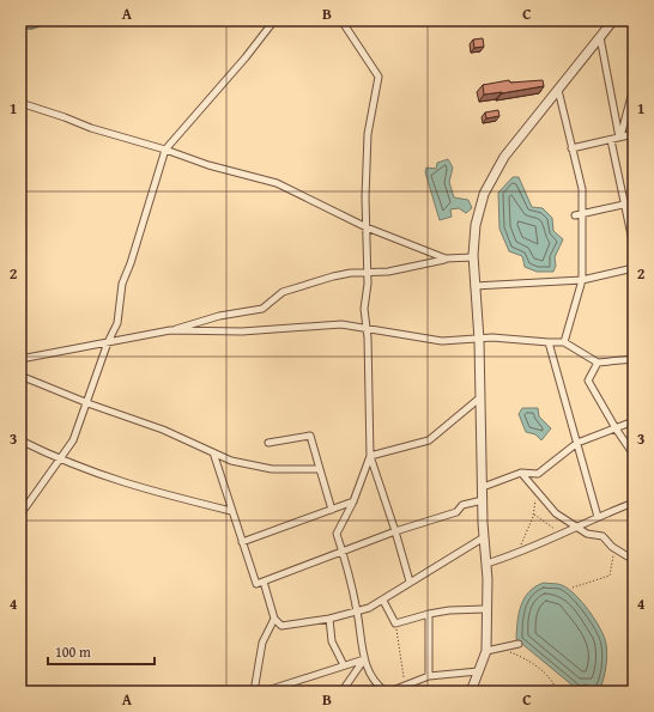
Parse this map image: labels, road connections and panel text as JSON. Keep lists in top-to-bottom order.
{
  "scale_bar": "100 m",
  "grid": {
    "columns": ["A", "B", "C"],
    "rows": [
      "1",
      "2",
      "3",
      "4"
    ]
  }
}
